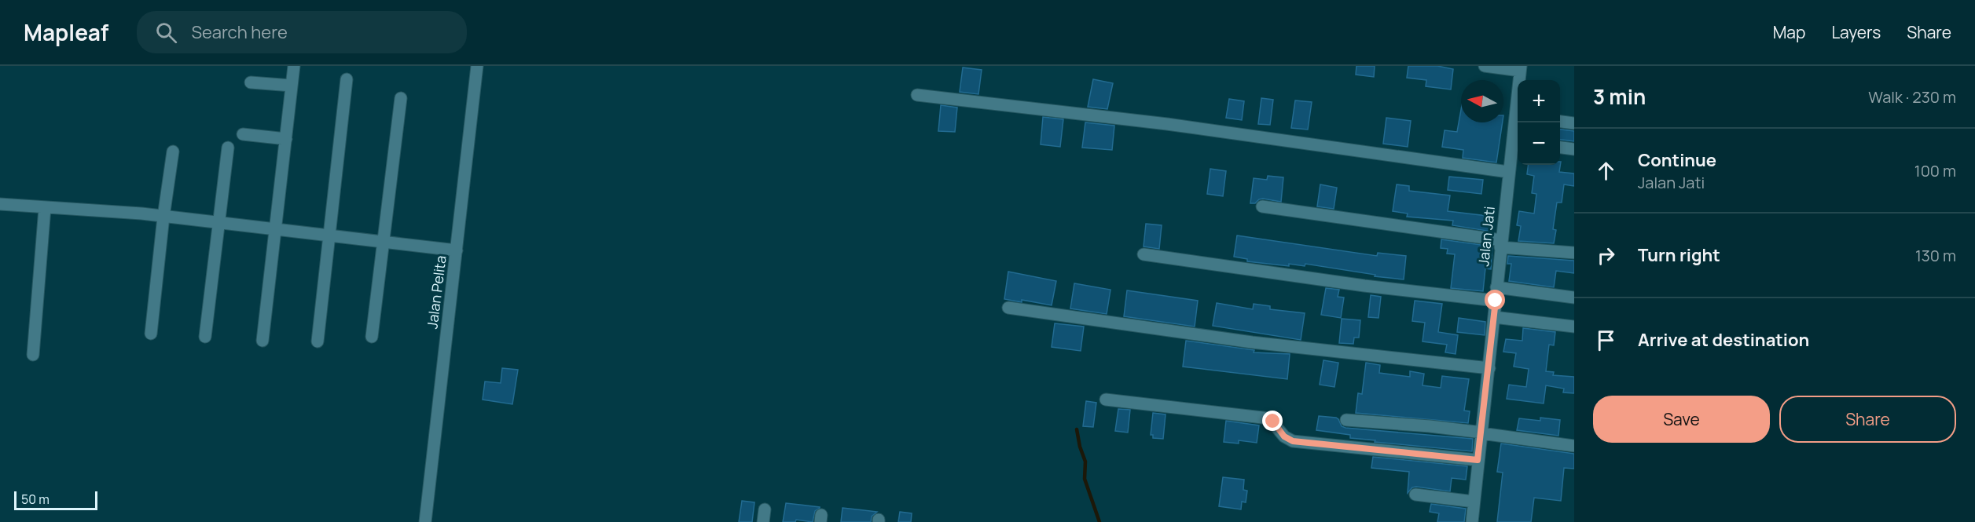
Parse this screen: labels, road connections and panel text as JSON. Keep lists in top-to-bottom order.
{
  "streets": {
    "street": ["Jalan Jati", "Jalan Pelita"]
  },
  "scale_bar": "50 m",
  "north": "left",
  "page": {
    "header": "Mapleaf",
    "search": "Search here",
    "nav": ["Map", "Layers", "Share"],
    "heading": ["3 min", "Walk · 230 m"],
    "map_buttons": ["+", "−"],
    "list": [
      ["Continue", "Jalan Jati", "100 m"],
      ["Turn right", "130 m"],
      "Arrive at destination"
    ],
    "buttons": ["Save", "Share"],
    "scale": "50 m"
  }
}
